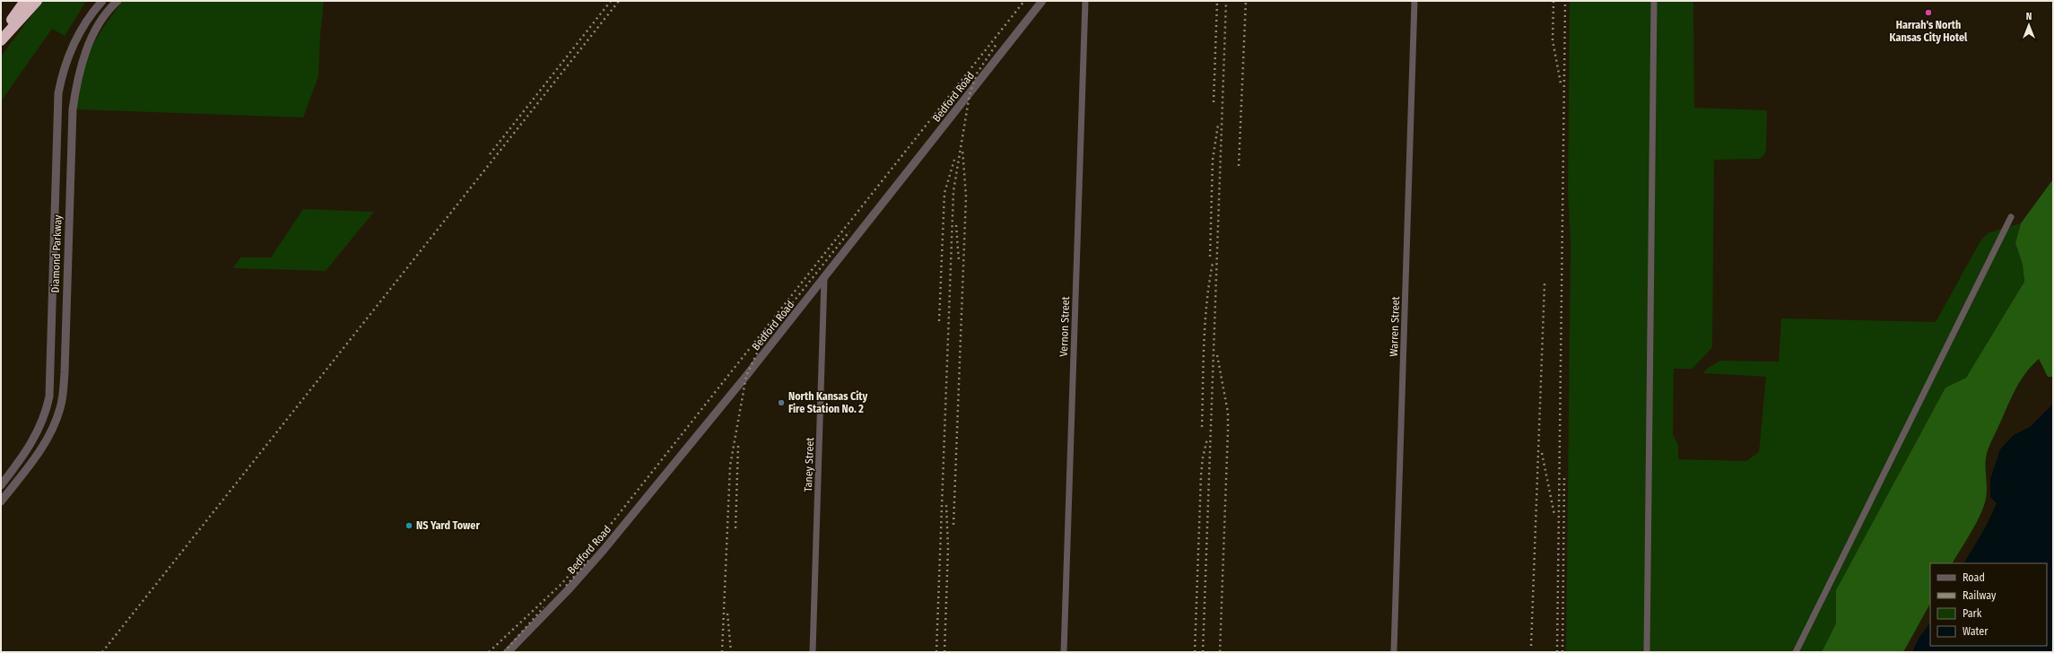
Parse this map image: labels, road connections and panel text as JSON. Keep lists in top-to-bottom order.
{
  "streets": {
    "street": [
      "Bedford Road",
      "Diamond Parkway",
      "Vernon Street",
      "Warren Street",
      "Taney Street"
    ]
  },
  "crossings": [
    ["Bedford Road", "Taney Street"]
  ],
  "places": ["Harrah's North Kansas City Hotel", "North Kansas City Fire Station No. 2", "NS Yard Tower"],
  "legend": [
    "Road",
    "Railway",
    "Park",
    "Water"
  ],
  "north": "top"
}
